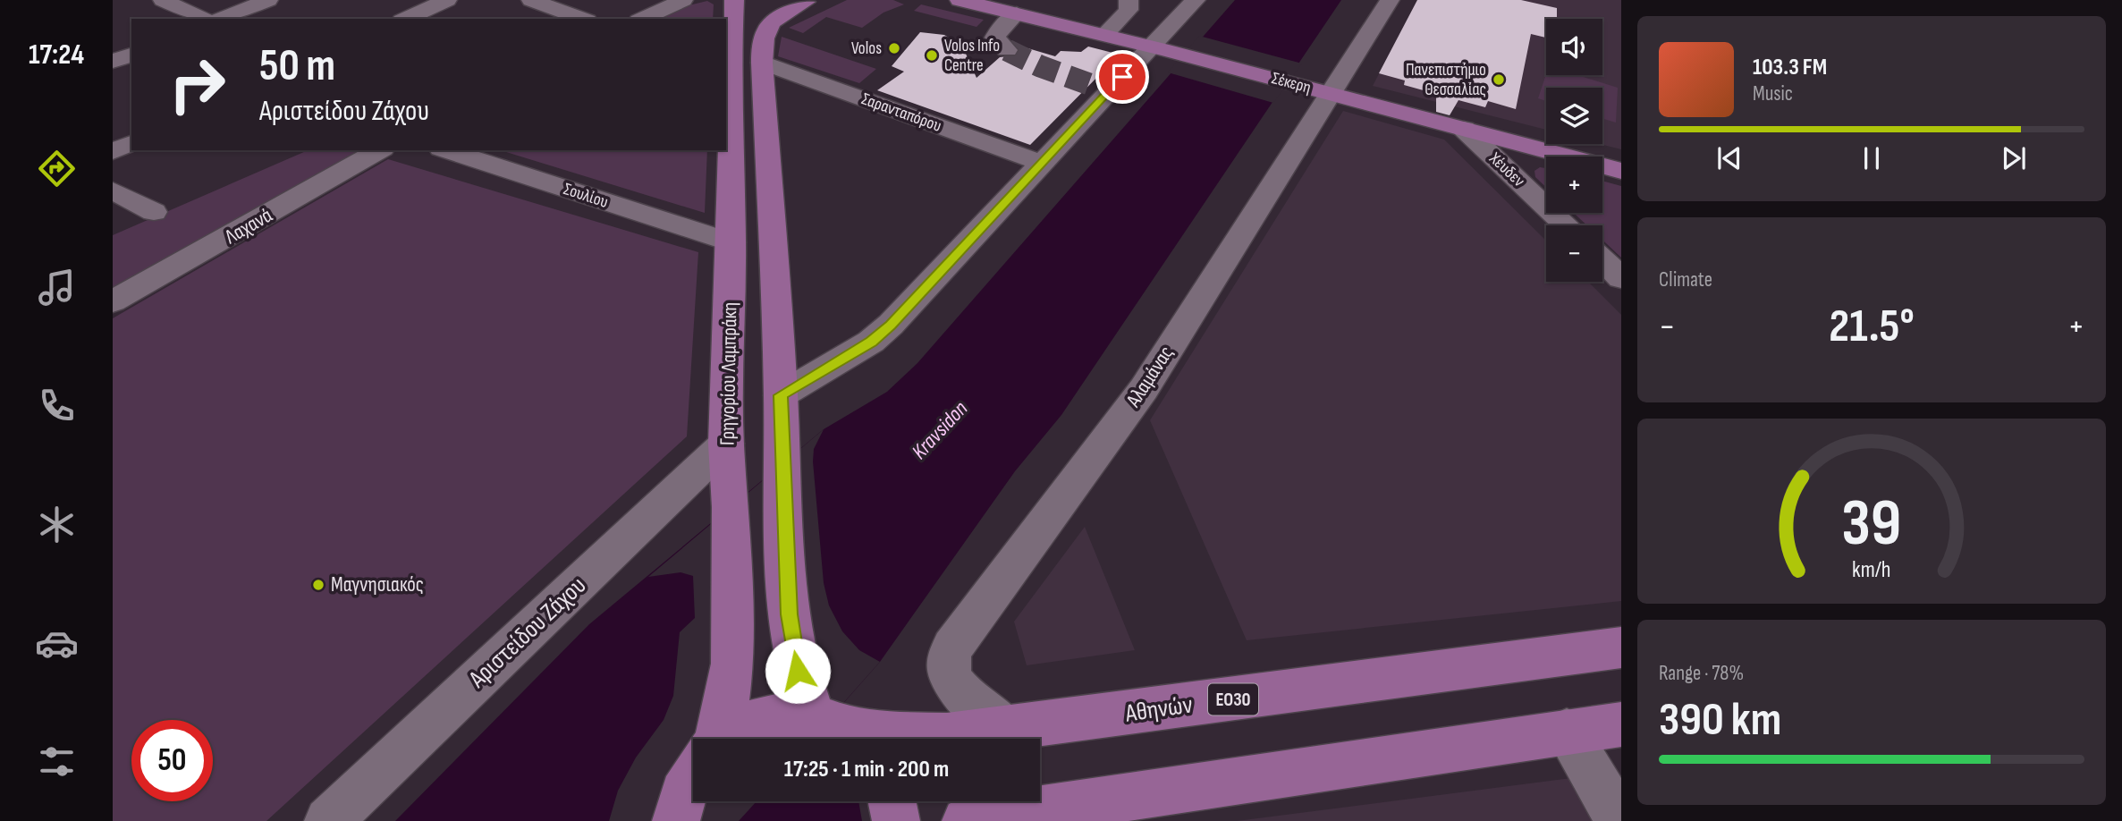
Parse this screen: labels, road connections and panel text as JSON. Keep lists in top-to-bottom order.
{
  "streets": {
    "main road": [
      "Σέκερη",
      "Γρηγορίου Λαμπράκη",
      "ΕΟ30",
      "Αθηνών"
    ],
    "street": [
      "Σαρανταπόρου",
      "Χέυδεν",
      "Σουλίου",
      "Λαχανά",
      "Αλαμάνας",
      "Αριστείδου Ζάχου"
    ]
  },
  "crossings": [
    ["Σέκερη", "Χέυδεν"],
    ["Σέκερη", "Αλαμάνας"],
    ["Σουλίου", "Γρηγορίου Λαμπράκη"],
    ["Γρηγορίου Λαμπράκη", "Αριστείδου Ζάχου"],
    ["Αλαμάνας", "Αθηνών"]
  ],
  "water": ["Kravsidon"],
  "places": [
    "Volos",
    "Volos Info Centre",
    "Πανεπιστήμιο Θεσσαλίας",
    "Μαγνησιακός"
  ],
  "page": {
    "tabs": "17:24",
    "map_buttons": ["+", "−"],
    "turn": ["50 m", "Αριστείδου Ζάχου"],
    "song": ["103.3 FM", "Music"],
    "tile": [
      "Climate",
      ["Range · 78%", "390 km"]
    ],
    "heat": ["−", "21.5°", "+"],
    "limit": "50",
    "trip": "17:25 · 1 min · 200 m",
    "gauge": ["39", "km/h"]
  }
}
